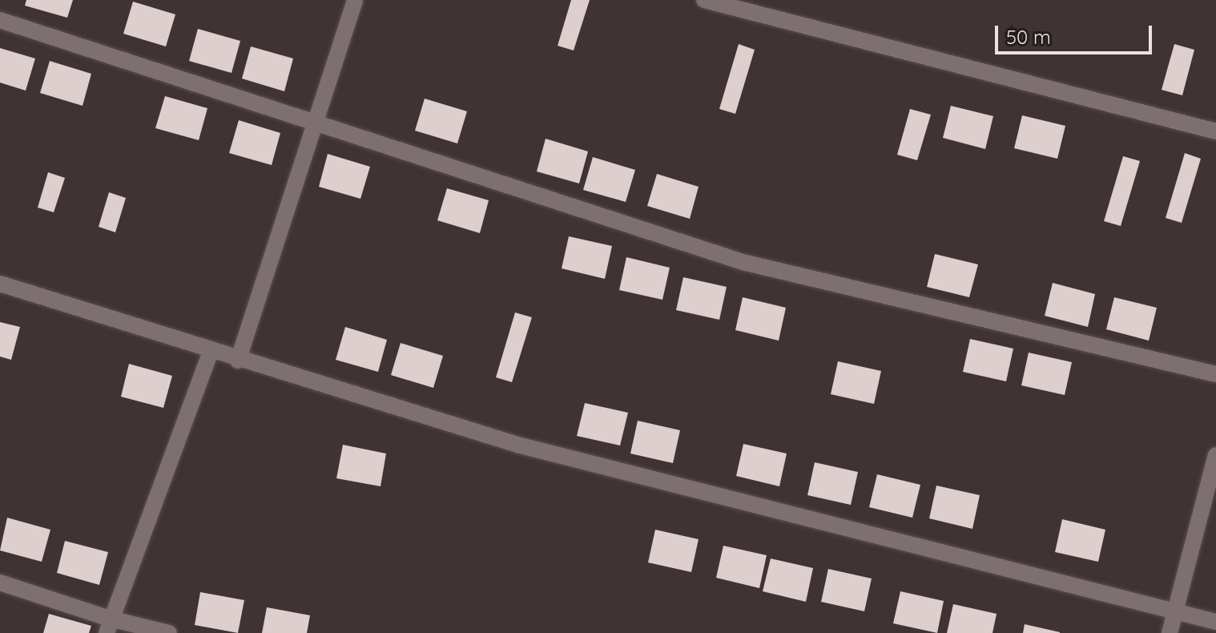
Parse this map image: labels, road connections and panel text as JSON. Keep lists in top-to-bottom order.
{
  "scale_bar": "50 m"
}
